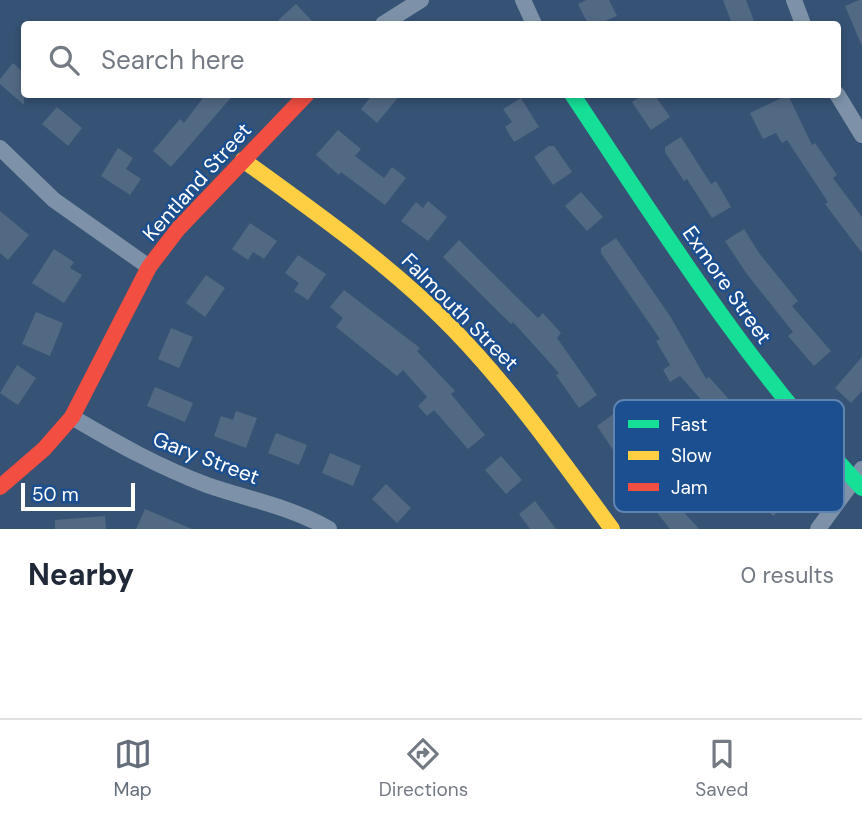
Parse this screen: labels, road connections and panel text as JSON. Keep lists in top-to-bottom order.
{
  "streets": {
    "street": [
      "Kentland Street",
      "Exmore Street",
      "Falmouth Street",
      "Gary Street"
    ]
  },
  "crossings": [
    ["Kentland Street", "Falmouth Street"],
    ["Kentland Street", "Gary Street"]
  ],
  "legend": ["Fast", "Slow", "Jam"],
  "scale_bar": "50 m",
  "page": {
    "search": "Search here",
    "scale": "50 m",
    "heading": ["Nearby", "0 results"],
    "nav": ["Map", "Directions", "Saved"]
  }
}
